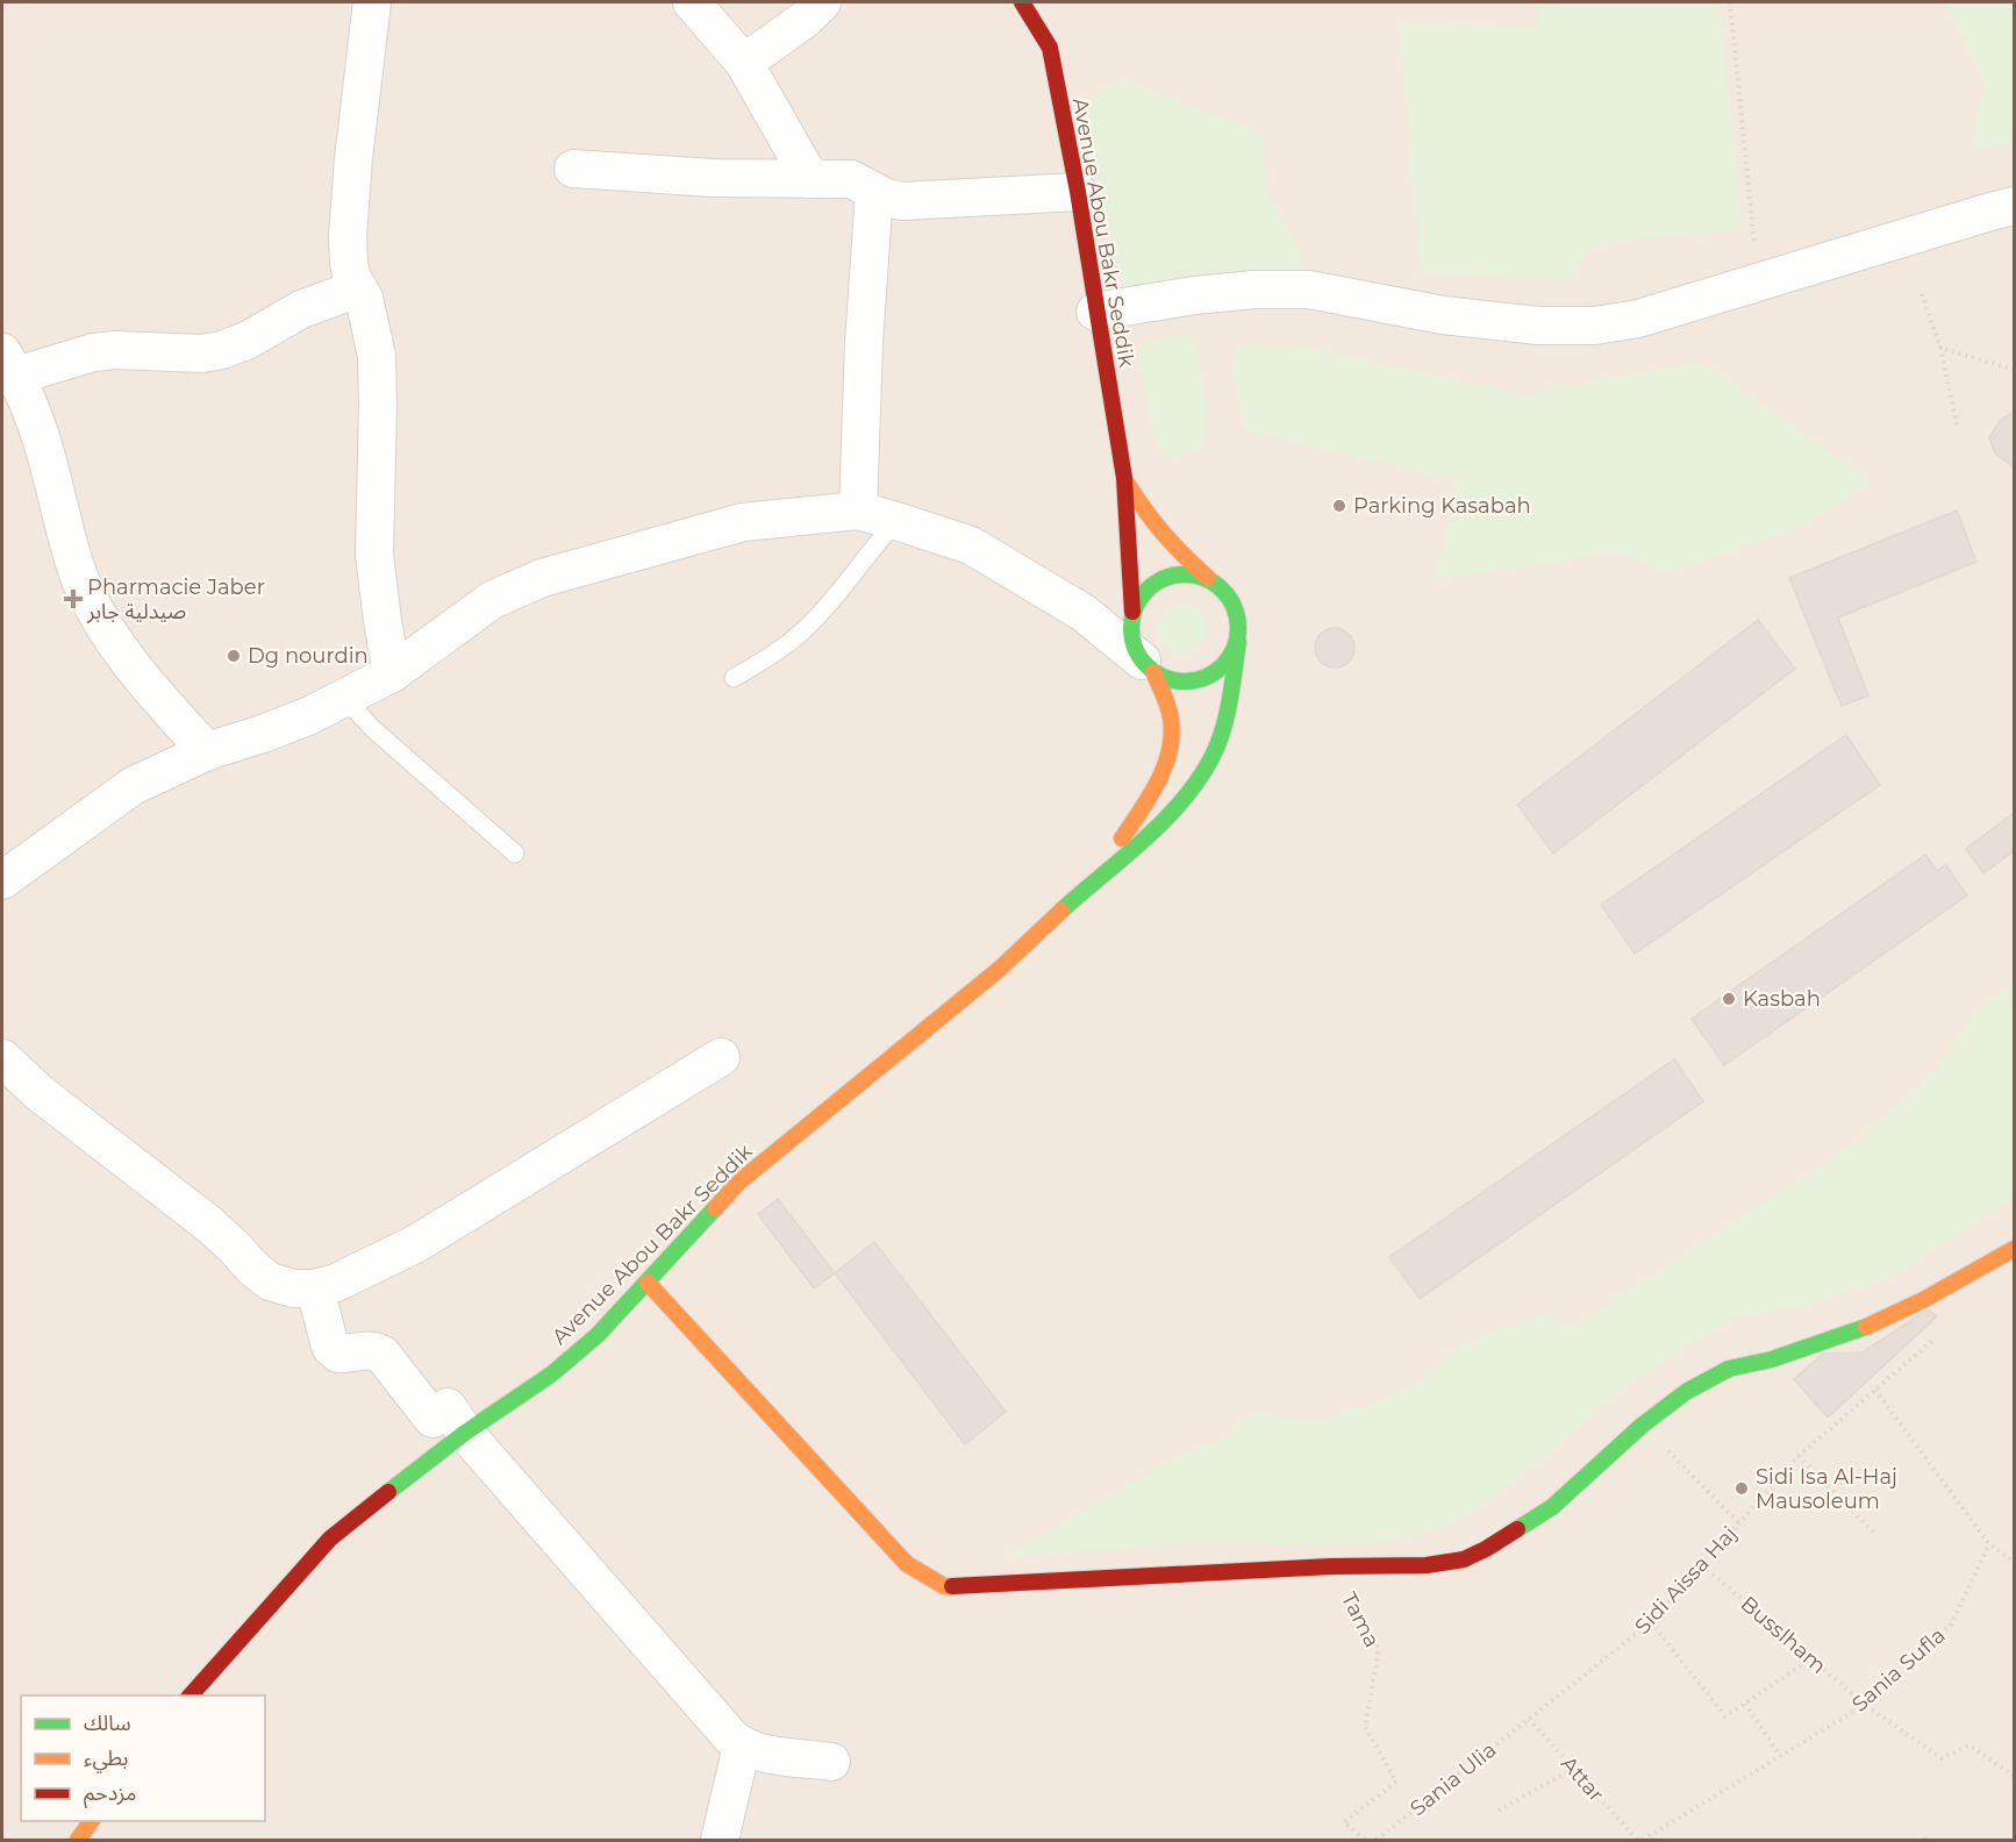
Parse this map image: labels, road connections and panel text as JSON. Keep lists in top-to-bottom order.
{
  "streets": {
    "street": ["Avenue Abou Bakr Seddik"],
    "path": [
      "Sidi Aissa Haj",
      "Tama",
      "Busslham",
      "Sania Sufla",
      "Sania Ulia",
      "Attar"
    ]
  },
  "crossings": [
    ["Sidi Aissa Haj", "Busslham"],
    ["Sidi Aissa Haj", "Sania Ulia"],
    ["Sidi Aissa Haj", "Attar"],
    ["Busslham", "Sania Sufla"],
    ["Sania Ulia", "Attar"]
  ],
  "places": {
    "other": [
      "Parking Kasabah",
      "Dg nourdin",
      "Kasbah",
      "Sidi Isa Al-Haj Mausoleum"
    ],
    "health": ["Pharmacie Jaber صيدلية جابر"]
  },
  "legend": ["سالك", "بطيء", "مزدحم"]
}
